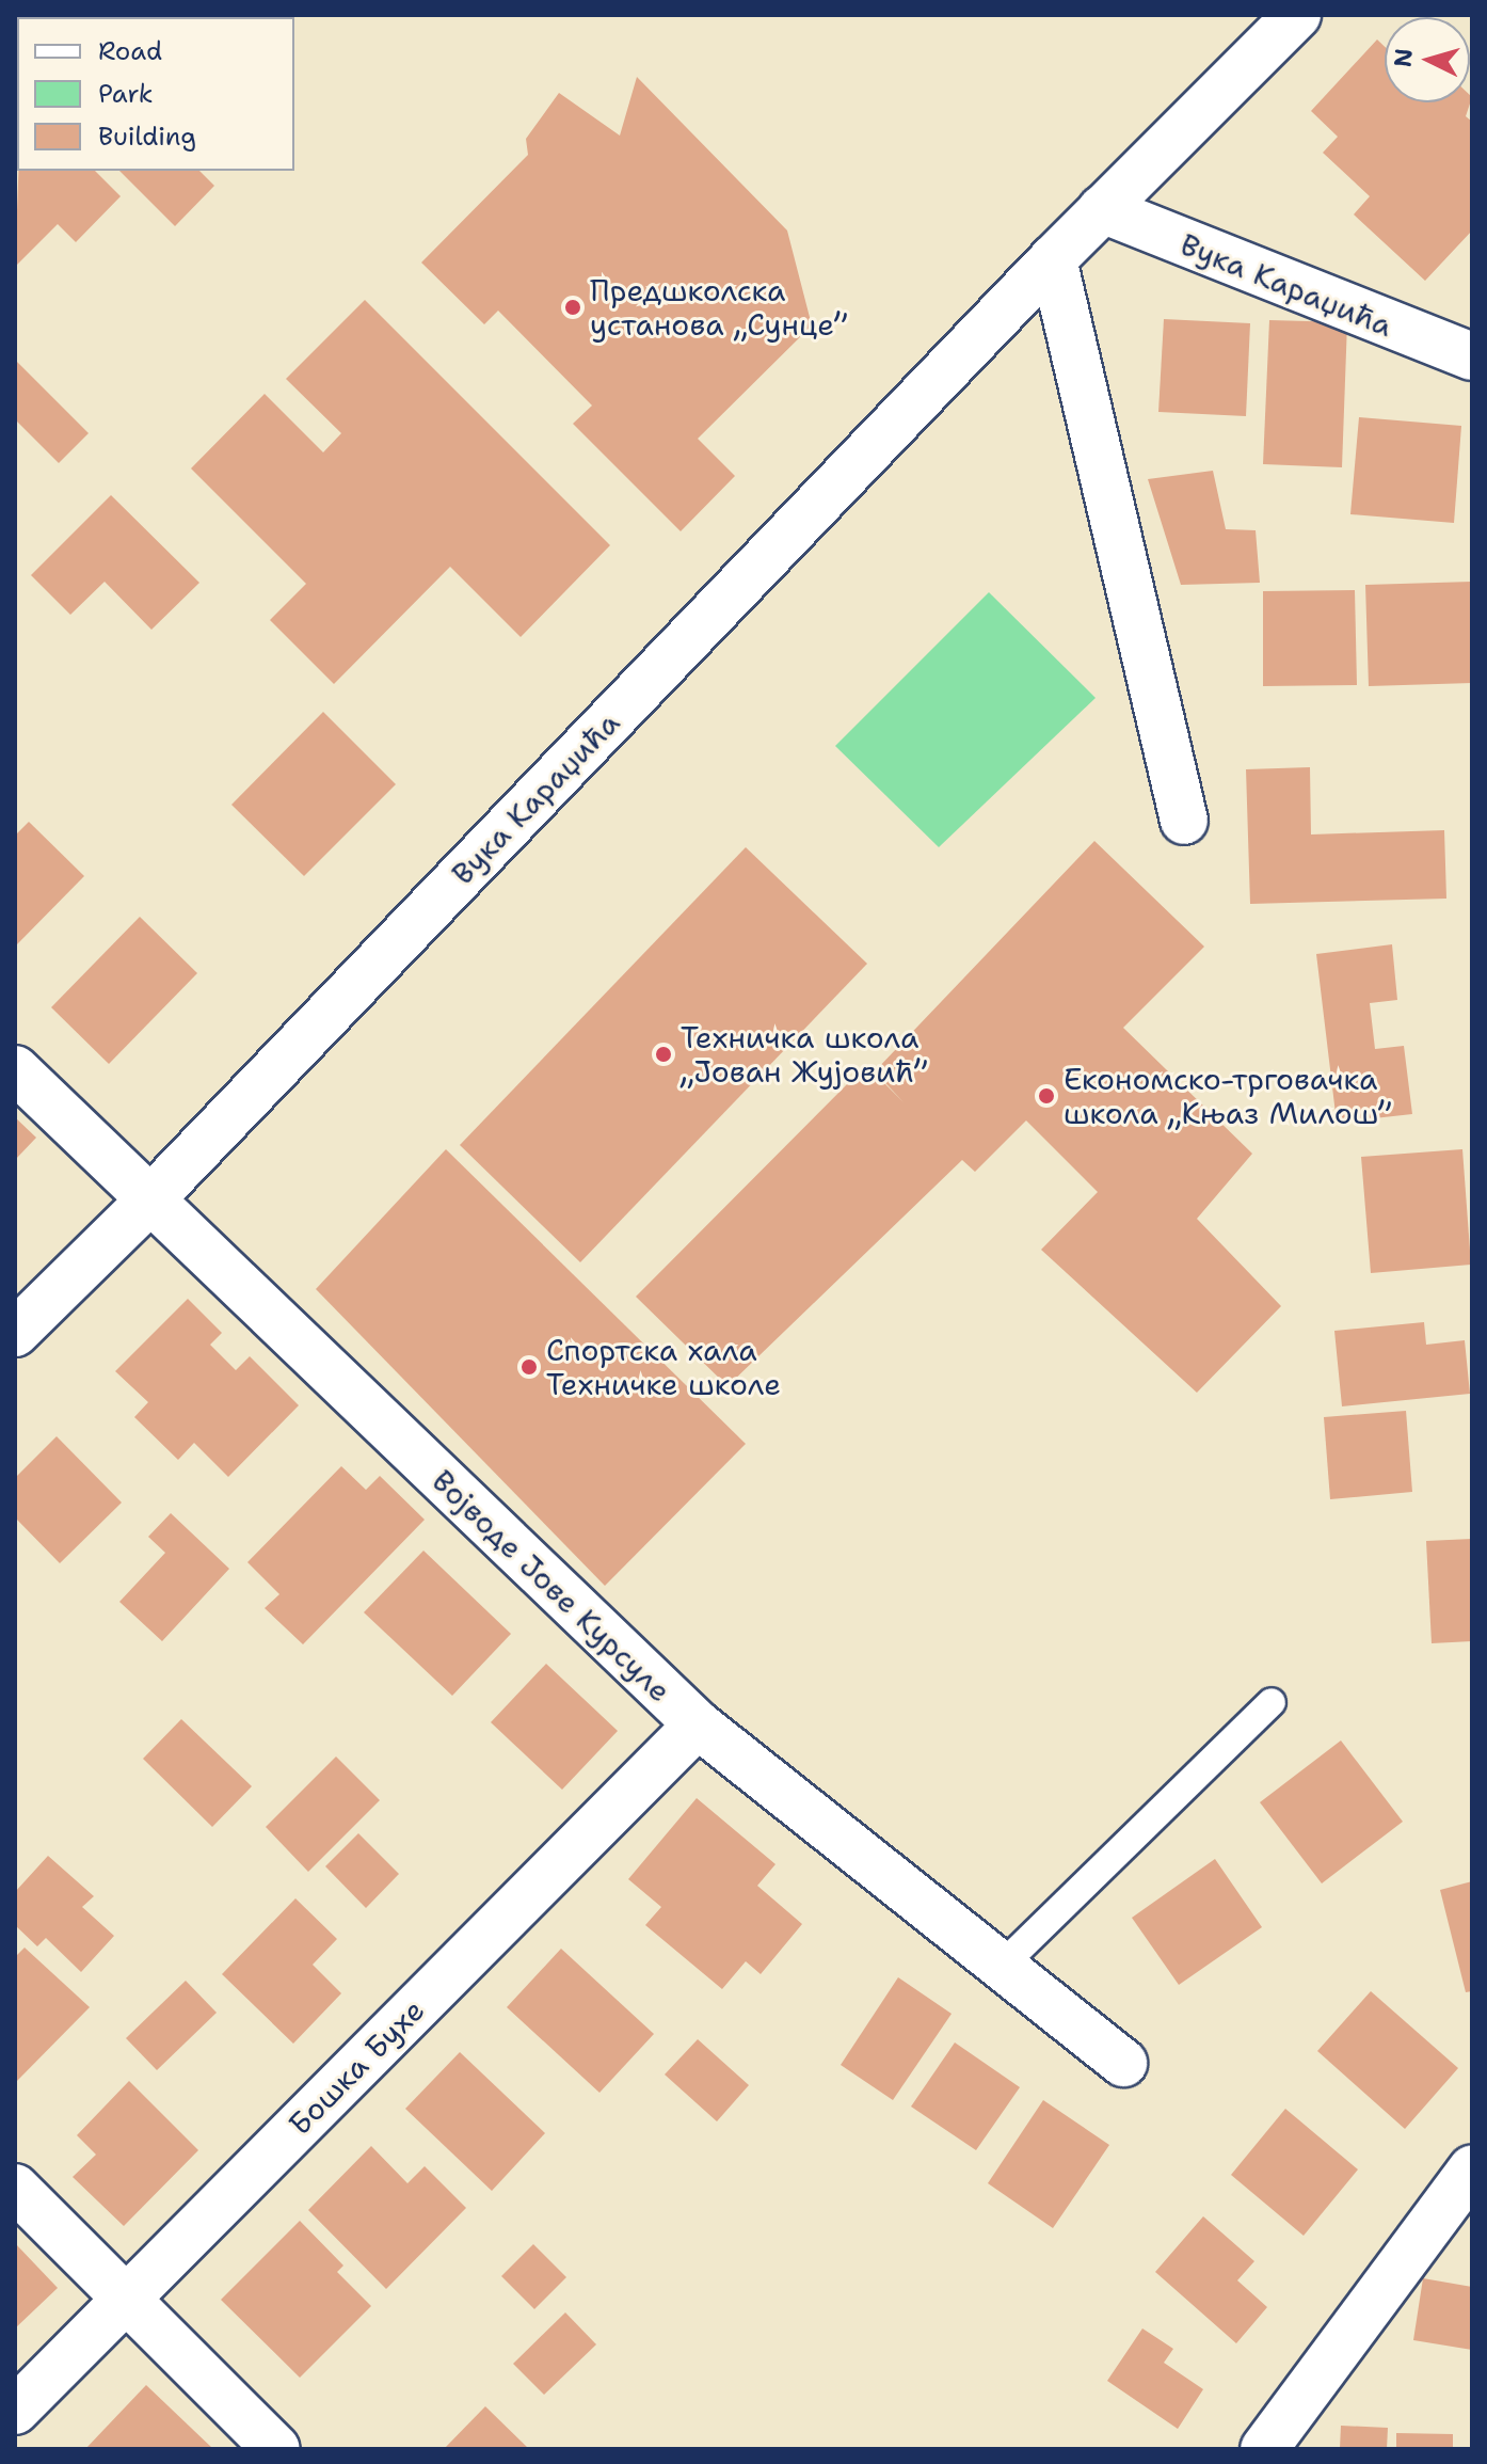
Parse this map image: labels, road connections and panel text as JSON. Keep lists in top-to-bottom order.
{
  "streets": {
    "street": ["Вука Караџића", "Војводе Јове Курсуле", "Бошка Бухе"]
  },
  "crossings": [
    ["Вука Караџића", "Војводе Јове Курсуле"],
    ["Војводе Јове Курсуле", "Бошка Бухе"]
  ],
  "places": [
    "Предшколска установа „Сунце”",
    "Техничка школа „Јован Жујовић”",
    "Економско-трговачка школа „Књаз Милош”",
    "Спортска хала Техничке школе"
  ],
  "legend": ["Road", "Park", "Building"],
  "north": "left"
}
